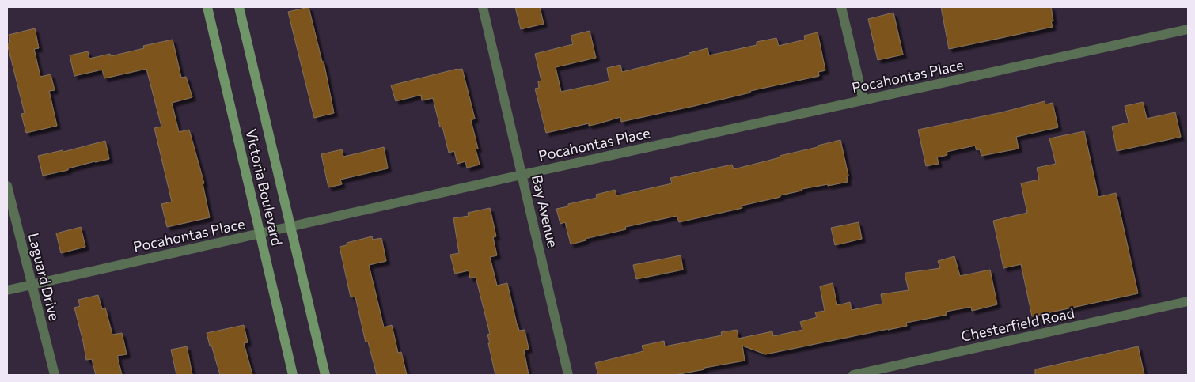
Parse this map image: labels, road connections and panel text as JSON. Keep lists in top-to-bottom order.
{
  "streets": {
    "main road": ["Victoria Boulevard"],
    "street": [
      "Pocahontas Place",
      "Bay Avenue",
      "Laguard Drive",
      "Chesterfield Road"
    ]
  },
  "crossings": [
    ["Pocahontas Place", "Victoria Boulevard"],
    ["Pocahontas Place", "Bay Avenue"],
    ["Pocahontas Place", "Laguard Drive"]
  ]
}
